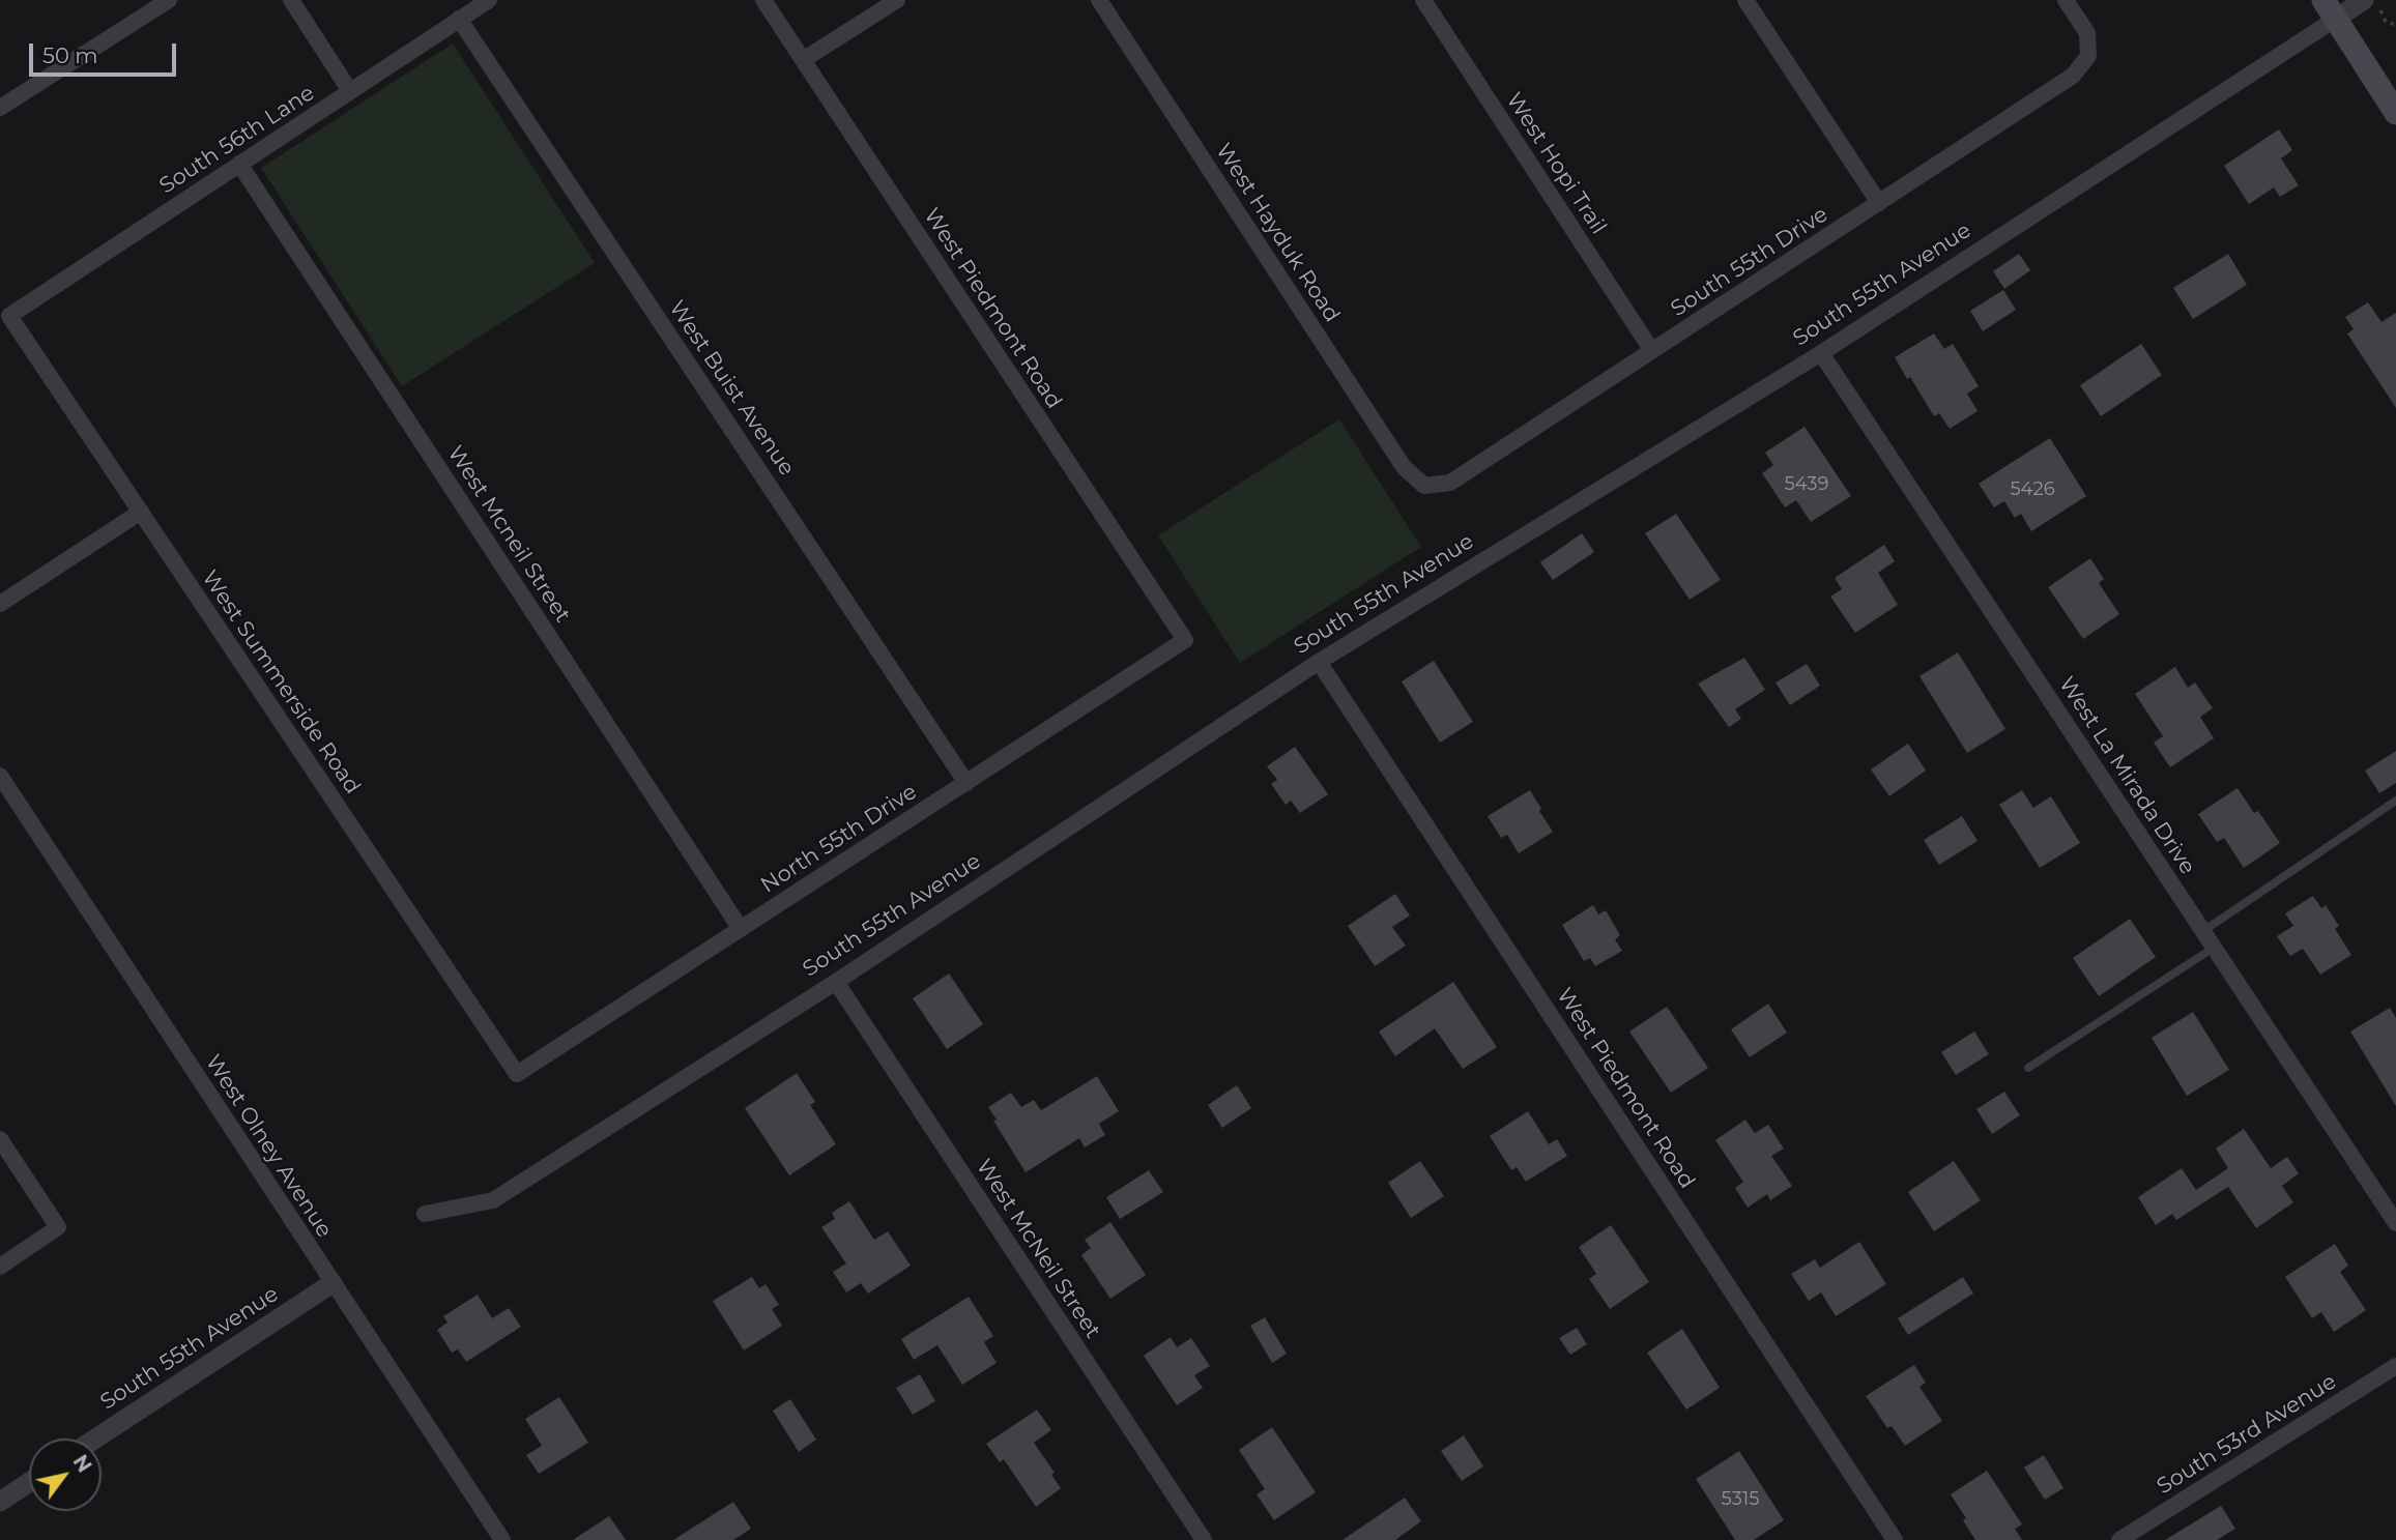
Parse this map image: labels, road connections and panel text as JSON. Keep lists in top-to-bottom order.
{
  "streets": {
    "street": [
      "South 56th Lane",
      "West Hopi Trail",
      "West Hayduk Road",
      "South 55th Drive",
      "South 55th Avenue",
      "West Piedmont Road",
      "West Buist Avenue",
      "West Mcneil Street",
      "West Summerside Road",
      "West La Mirada Drive",
      "North 55th Drive",
      "West Olney Avenue",
      "West McNeil Street",
      "South 53rd Avenue"
    ]
  },
  "crossings": [
    ["South 56th Lane", "West Buist Avenue"],
    ["South 56th Lane", "West Mcneil Street"],
    ["South 56th Lane", "West Summerside Road"],
    ["West Hopi Trail", "South 55th Drive"],
    ["West Hayduk Road", "South 55th Drive"],
    ["South 55th Avenue", "West Piedmont Road"],
    ["South 55th Avenue", "West La Mirada Drive"],
    ["South 55th Avenue", "West Olney Avenue"],
    ["South 55th Avenue", "West McNeil Street"],
    ["West Piedmont Road", "North 55th Drive"],
    ["West Buist Avenue", "North 55th Drive"],
    ["West Mcneil Street", "North 55th Drive"],
    ["West Summerside Road", "North 55th Drive"]
  ],
  "house_numbers": ["5439", "5426", "5315"],
  "scale_bar": "50 m",
  "north": "top right"
}
